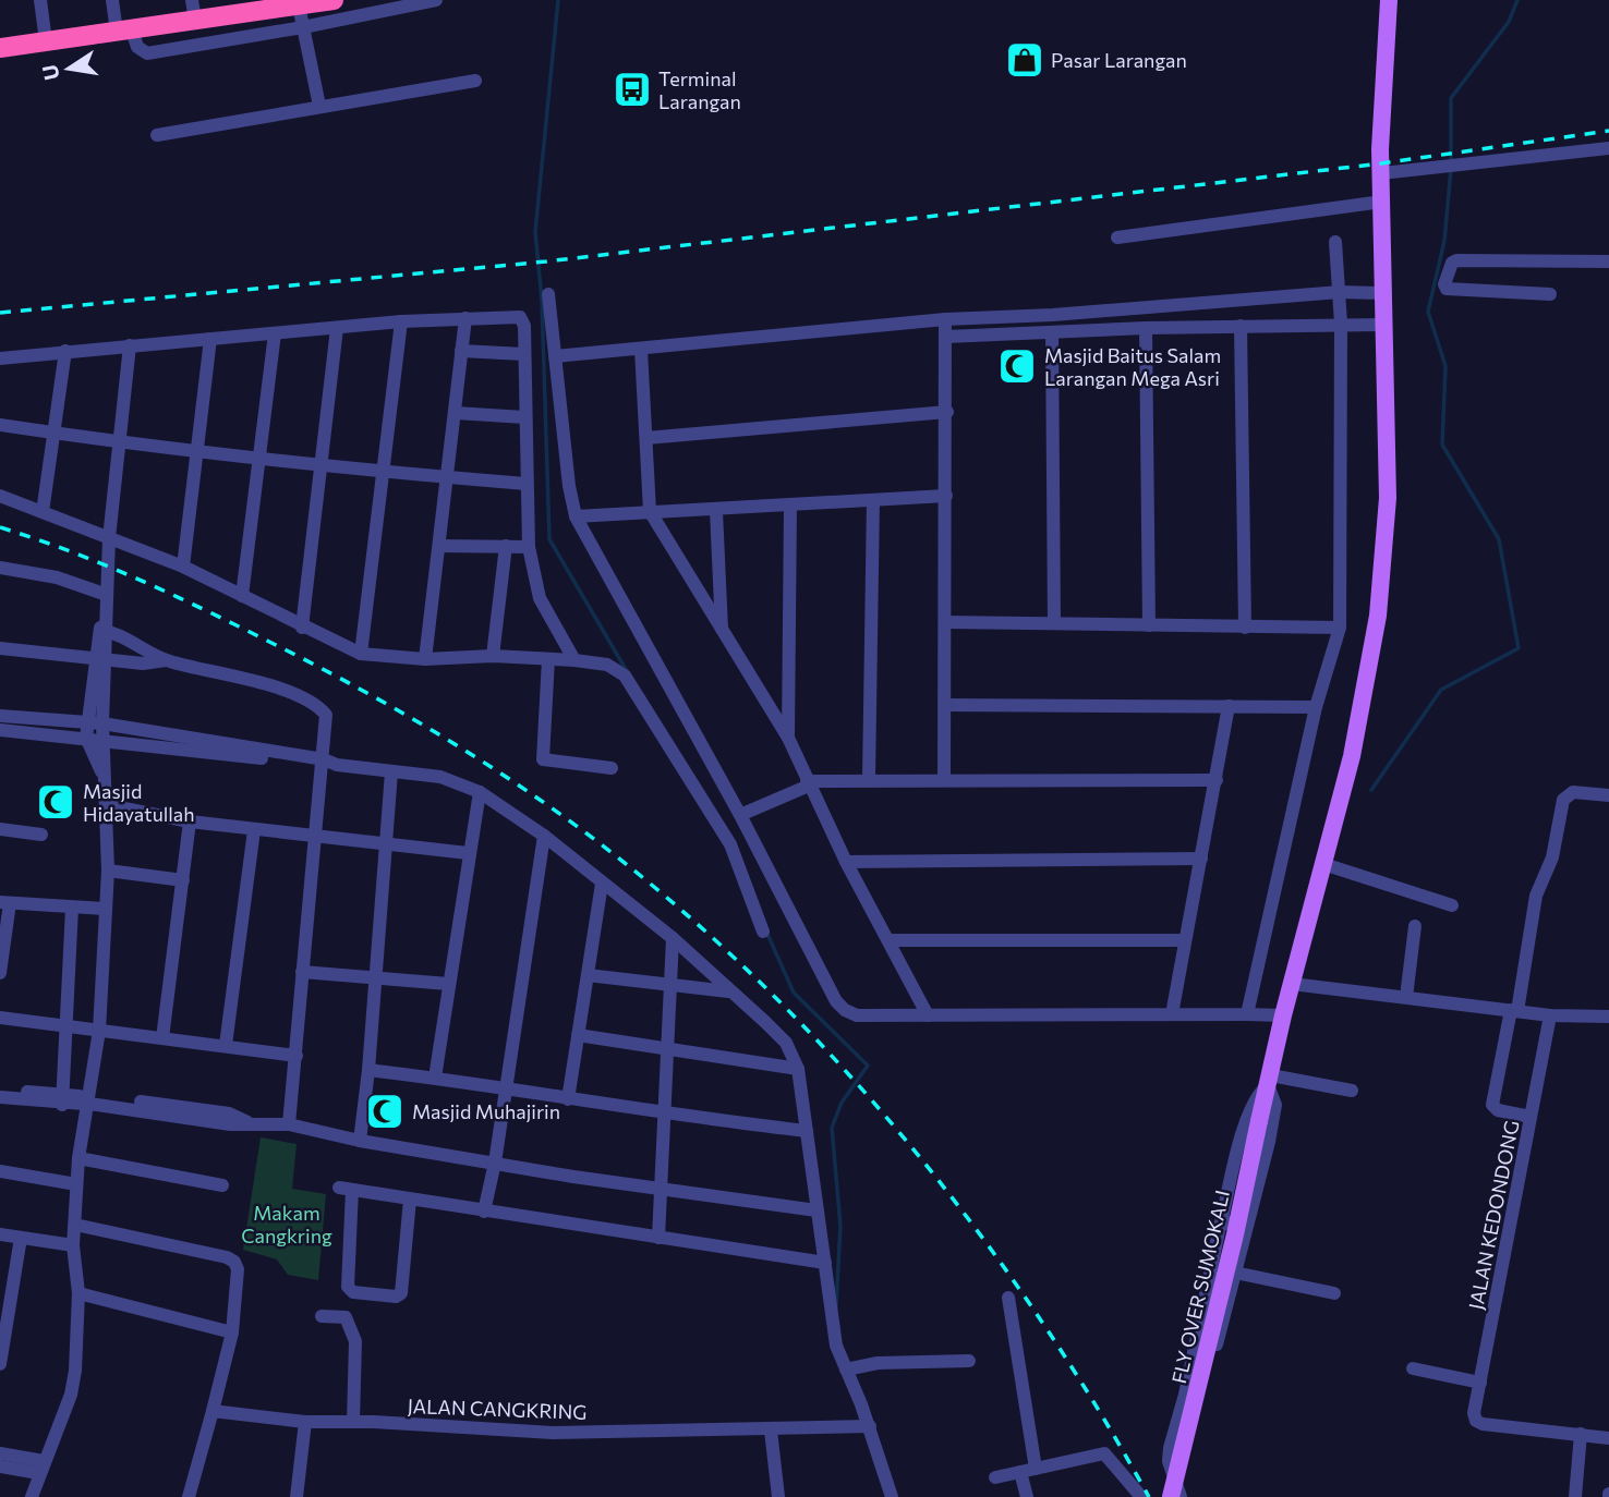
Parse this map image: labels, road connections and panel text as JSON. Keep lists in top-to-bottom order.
{
  "streets": {
    "main road": ["FLY OVER SUMOKALI"],
    "street": ["JALAN KEDONDONG", "JALAN CANGKRING"]
  },
  "parks": ["Makam Cangkring"],
  "places": {
    "shop": ["Pasar Larangan"],
    "bus stop": ["Terminal Larangan"],
    "mosque": ["Masjid Baitus Salam Larangan Mega Asri", "Masjid Hidayatullah", "Masjid Muhajirin"]
  },
  "north": "left"
}
